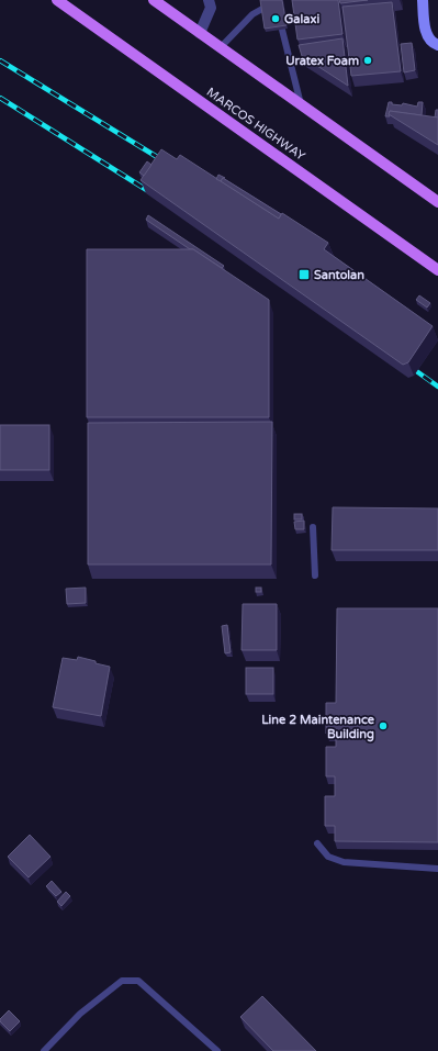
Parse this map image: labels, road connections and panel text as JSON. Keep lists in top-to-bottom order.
{
  "streets": {
    "main road": ["MARCOS HIGHWAY"]
  },
  "places": {
    "other": ["Galaxi", "Uratex Foam", "Line 2 Maintenance Building"],
    "transit": ["Santolan"]
  }
}
